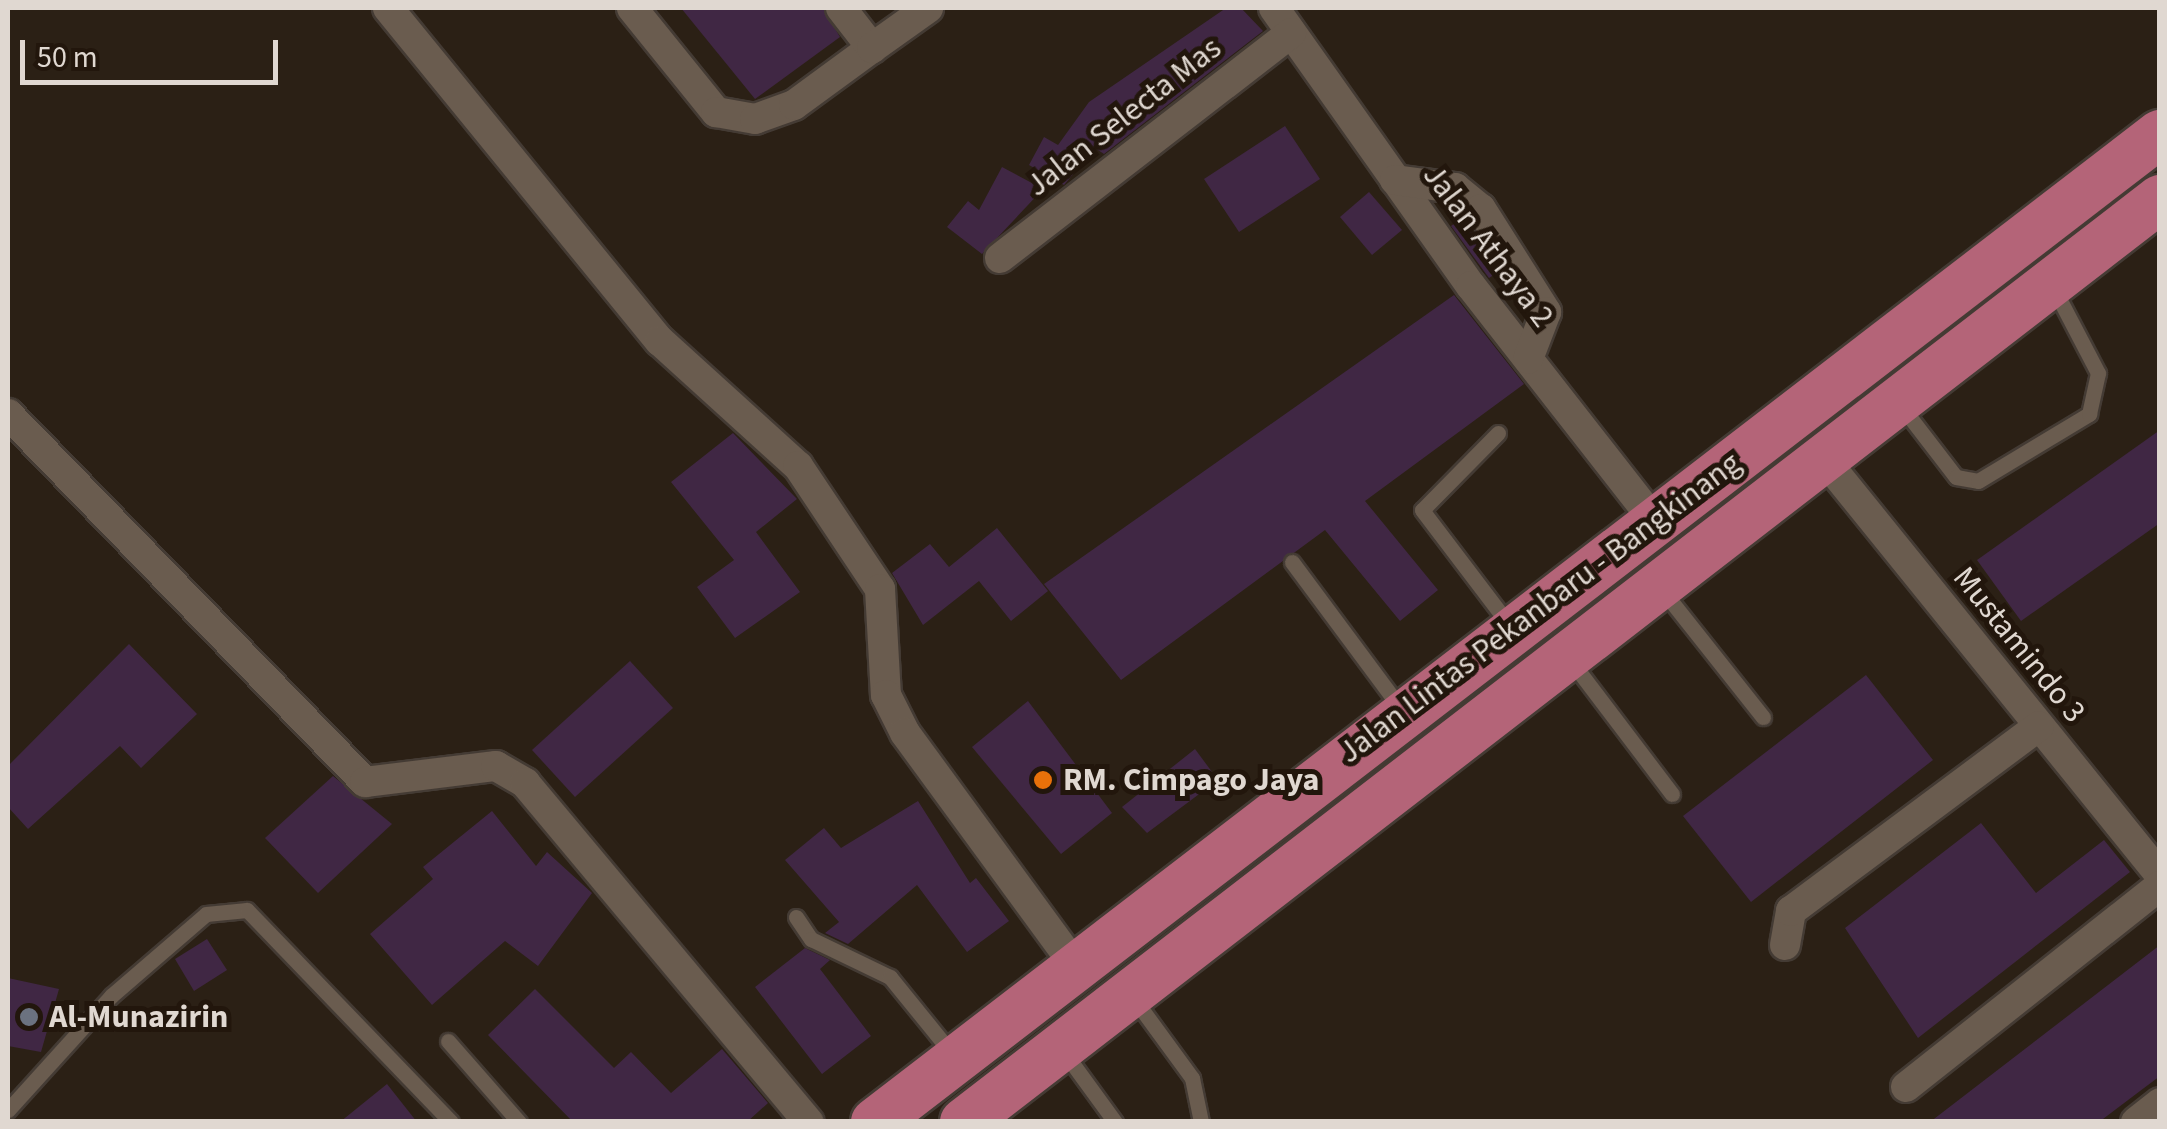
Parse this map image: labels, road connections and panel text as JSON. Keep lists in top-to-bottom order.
{
  "streets": {
    "highway": ["Jalan Lintas Pekanbaru - Bangkinang"],
    "street": ["Jalan Selecta Mas", "Jalan Athaya 2", "Mustamindo 3"]
  },
  "crossings": [
    ["Jalan Selecta Mas", "Jalan Athaya 2"],
    ["Jalan Athaya 2", "Jalan Lintas Pekanbaru - Bangkinang"],
    ["Jalan Lintas Pekanbaru - Bangkinang", "Mustamindo 3"]
  ],
  "places": ["RM. Cimpago Jaya", "Al-Munazirin"],
  "scale_bar": "50 m"
}
